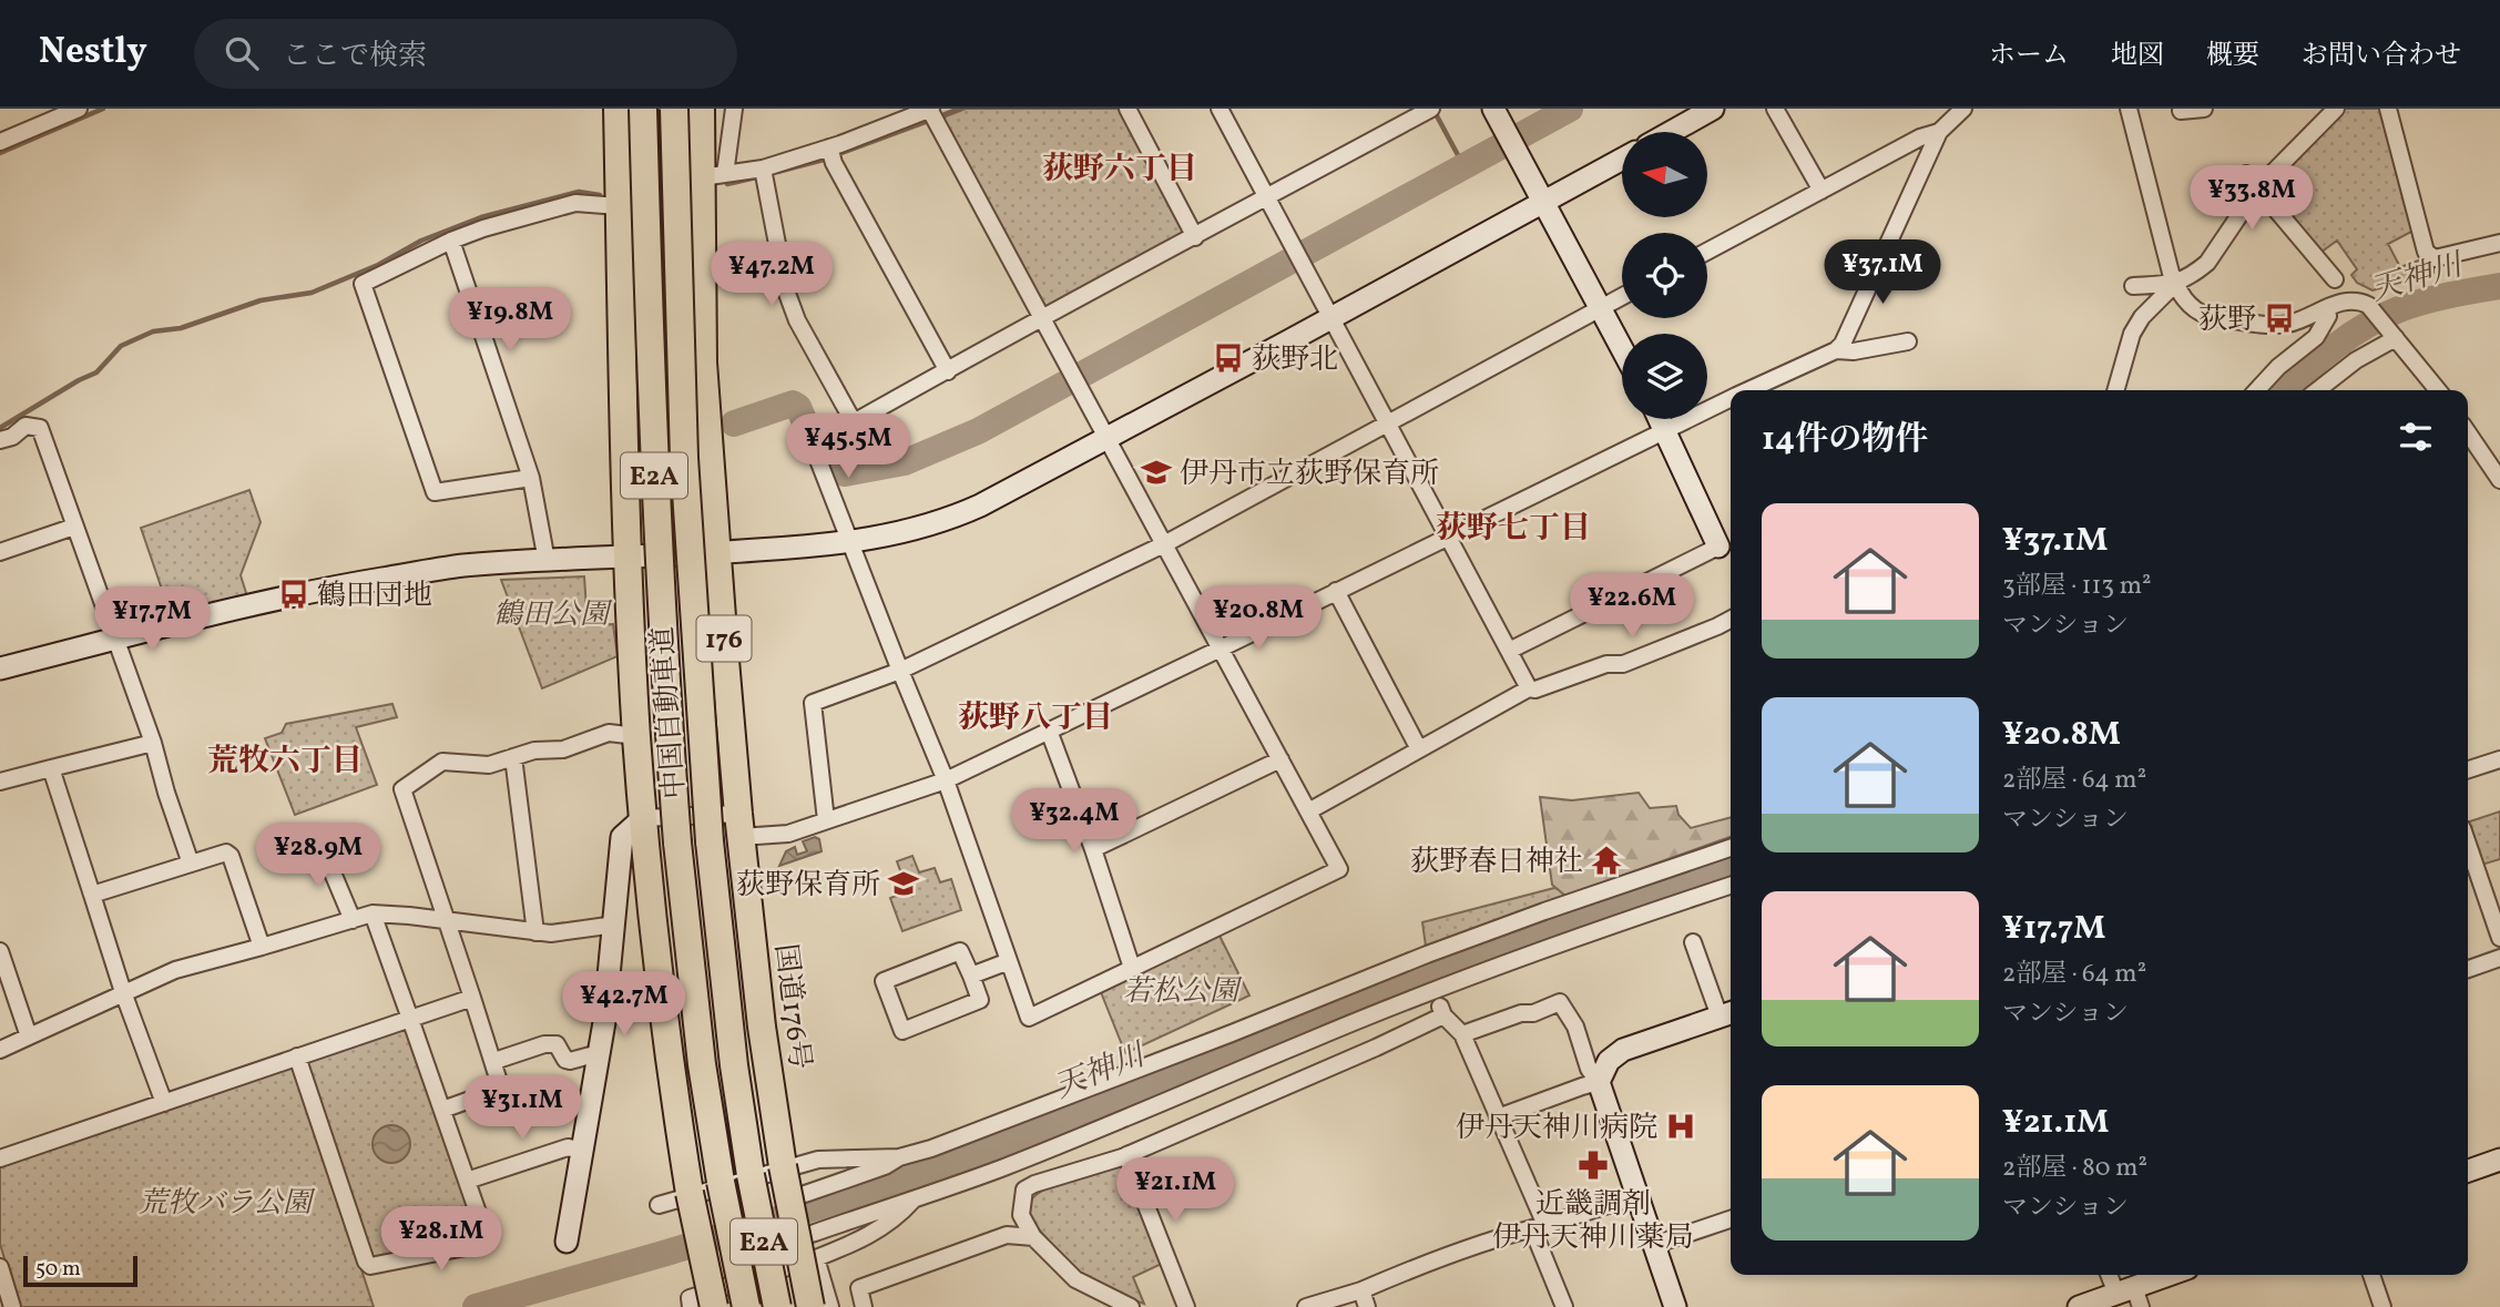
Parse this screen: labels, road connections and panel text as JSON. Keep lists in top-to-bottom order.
{
  "streets": {
    "highway": [
      "E2A",
      "176",
      "中国自動車道",
      "国道176号"
    ]
  },
  "districts": [
    "荻野六丁目",
    "荻野七丁目",
    "荻野八丁目",
    "荒牧六丁目"
  ],
  "water": ["天神川"],
  "parks": ["鶴田公園", "若松公園", "荒牧バラ公園"],
  "places": {
    "bus stop": ["荻野", "荻野北", "鶴田団地"],
    "school or university": ["伊丹市立荻野保育所", "荻野保育所"],
    "temple": ["荻野春日神社"],
    "hospital": ["伊丹天神川病院"],
    "pharmacy": ["近畿調剤 伊丹天神川薬局"]
  },
  "scale_bar": "50 m",
  "north": "left",
  "page": {
    "header": "Nestly",
    "search": "ここで検索",
    "nav": [
      "ホーム",
      "地図",
      "概要",
      "お問い合わせ"
    ],
    "price": [
      "¥33.8M",
      "¥37.1M",
      "¥47.2M",
      "¥19.8M",
      "¥45.5M",
      "¥22.6M",
      "¥20.8M",
      "¥17.7M",
      "¥32.4M",
      "¥28.9M",
      "¥42.7M",
      "¥31.1M",
      "¥21.1M",
      "¥28.1M"
    ],
    "heading": "14件の物件",
    "list": [
      {
        "name": "¥37.1M",
        "note": "3部屋 · 113 m² · マンション"
      },
      {
        "name": "¥20.8M",
        "note": "2部屋 · 64 m² · マンション"
      },
      {
        "name": "¥17.7M",
        "note": "2部屋 · 64 m² · マンション"
      },
      {
        "name": "¥21.1M",
        "note": "2部屋 · 80 m² · マンション"
      }
    ],
    "scale": "50 m"
  }
}
